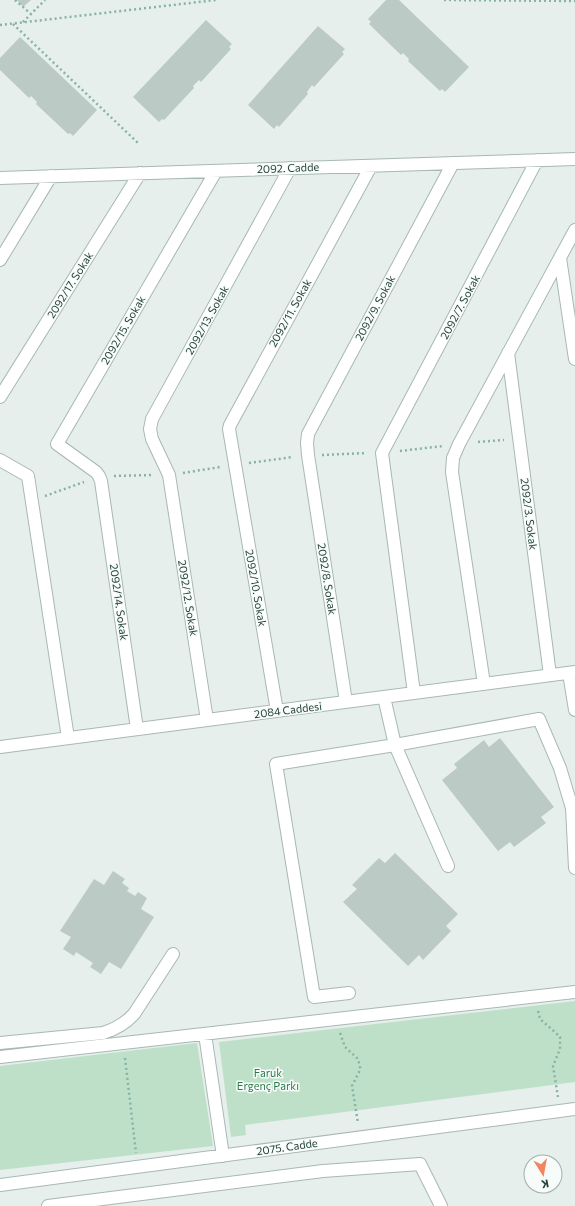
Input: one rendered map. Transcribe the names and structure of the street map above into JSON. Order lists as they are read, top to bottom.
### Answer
{
  "streets": {
    "street": [
      "2092. Cadde",
      "2092/17. Sokak",
      "2092/7. Sokak",
      "2092/9. Sokak",
      "2092/11. Sokak",
      "2092/13. Sokak",
      "2092/15. Sokak",
      "2092/3. Sokak",
      "2092/8. Sokak",
      "2092/10. Sokak",
      "2092/12. Sokak",
      "2092/14. Sokak",
      "2084 Caddesi",
      "2075. Cadde"
    ]
  },
  "crossings": [
    ["2092. Cadde", "2092/17. Sokak"],
    ["2092. Cadde", "2092/7. Sokak"],
    ["2092. Cadde", "2092/9. Sokak"],
    ["2092. Cadde", "2092/11. Sokak"],
    ["2092. Cadde", "2092/13. Sokak"],
    ["2092. Cadde", "2092/15. Sokak"],
    ["2092/9. Sokak", "2092/8. Sokak"],
    ["2092/11. Sokak", "2092/10. Sokak"],
    ["2092/13. Sokak", "2092/12. Sokak"],
    ["2092/15. Sokak", "2092/14. Sokak"],
    ["2092/3. Sokak", "2084 Caddesi"],
    ["2092/8. Sokak", "2084 Caddesi"],
    ["2092/10. Sokak", "2084 Caddesi"],
    ["2092/12. Sokak", "2084 Caddesi"],
    ["2092/14. Sokak", "2084 Caddesi"]
  ],
  "parks": ["Faruk Ergenç Parkı"],
  "north": "bottom"
}
